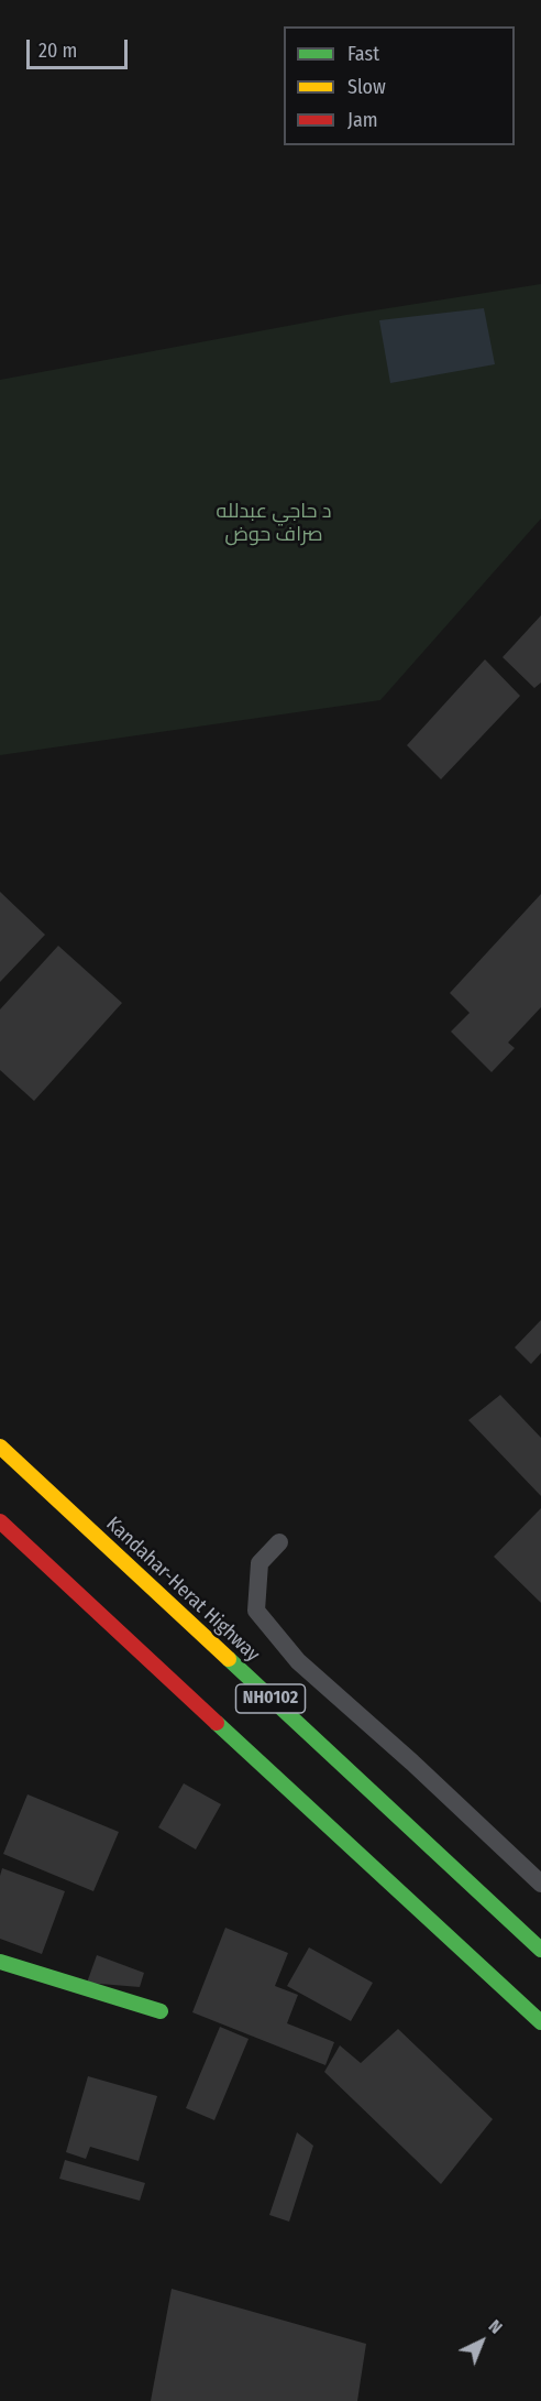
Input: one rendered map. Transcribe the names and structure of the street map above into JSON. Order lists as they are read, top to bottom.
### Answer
{
  "streets": {
    "main road": ["Kandahar-Herat Highway", "NH0102"]
  },
  "parks": ["د حاجي عبدلله صراف حوض"],
  "legend": ["Fast", "Slow", "Jam"],
  "scale_bar": "20 m",
  "north": "top right"
}
